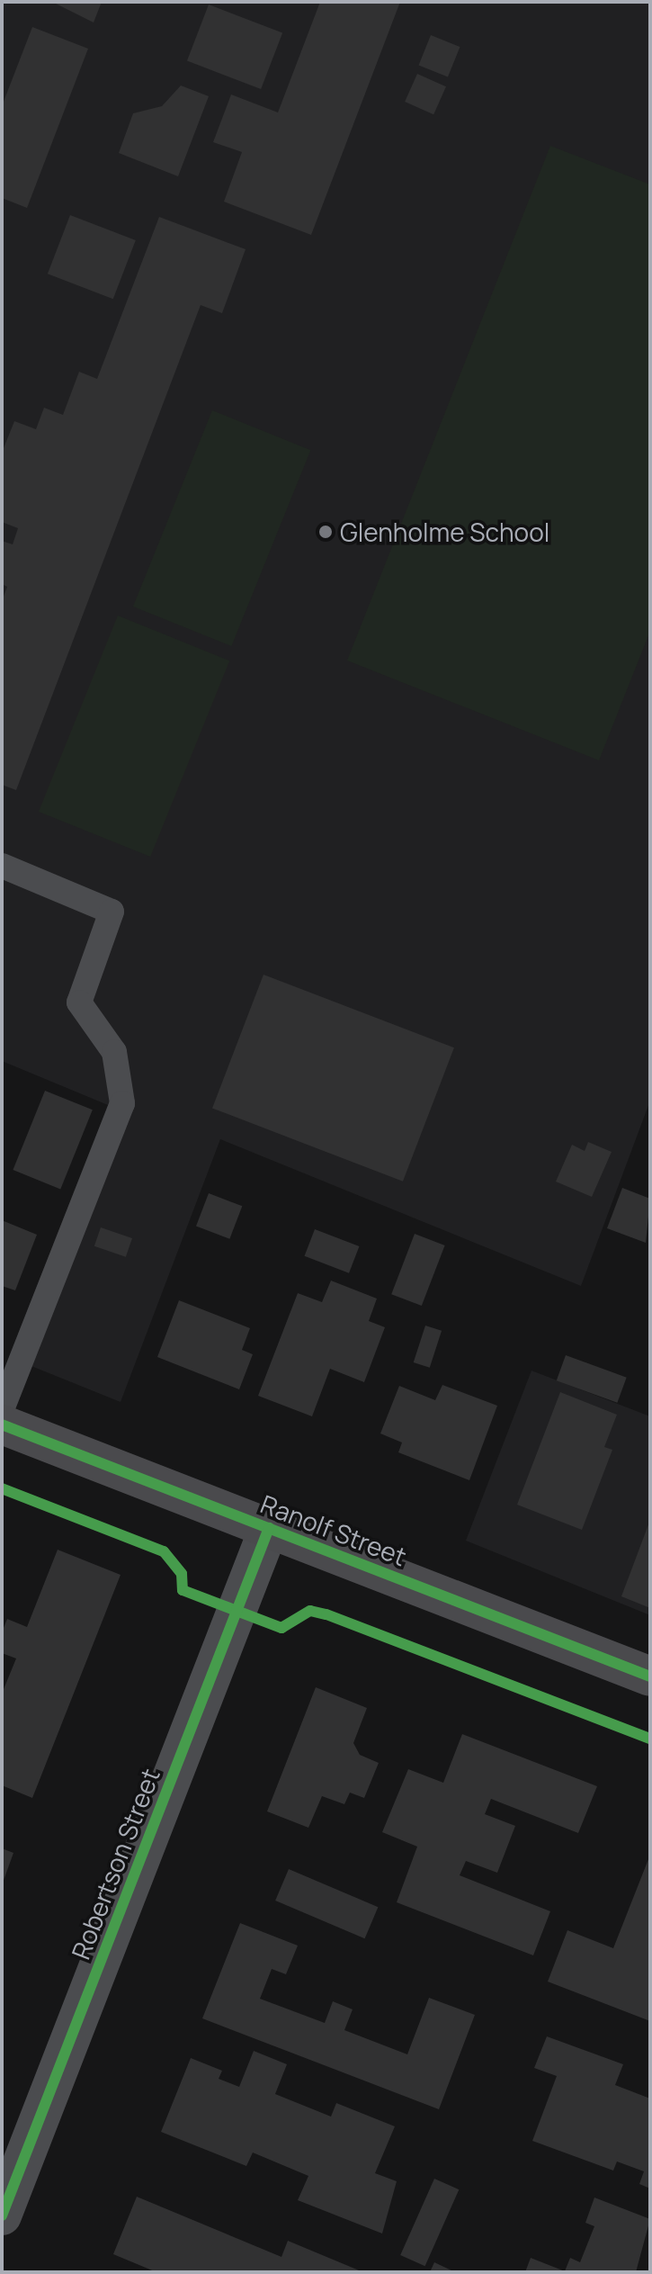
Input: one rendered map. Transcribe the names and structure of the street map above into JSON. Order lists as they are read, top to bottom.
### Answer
{
  "streets": {
    "street": ["Ranolf Street", "Robertson Street"]
  },
  "crossings": [
    ["Ranolf Street", "Robertson Street"]
  ],
  "places": ["Glenholme School"]
}
